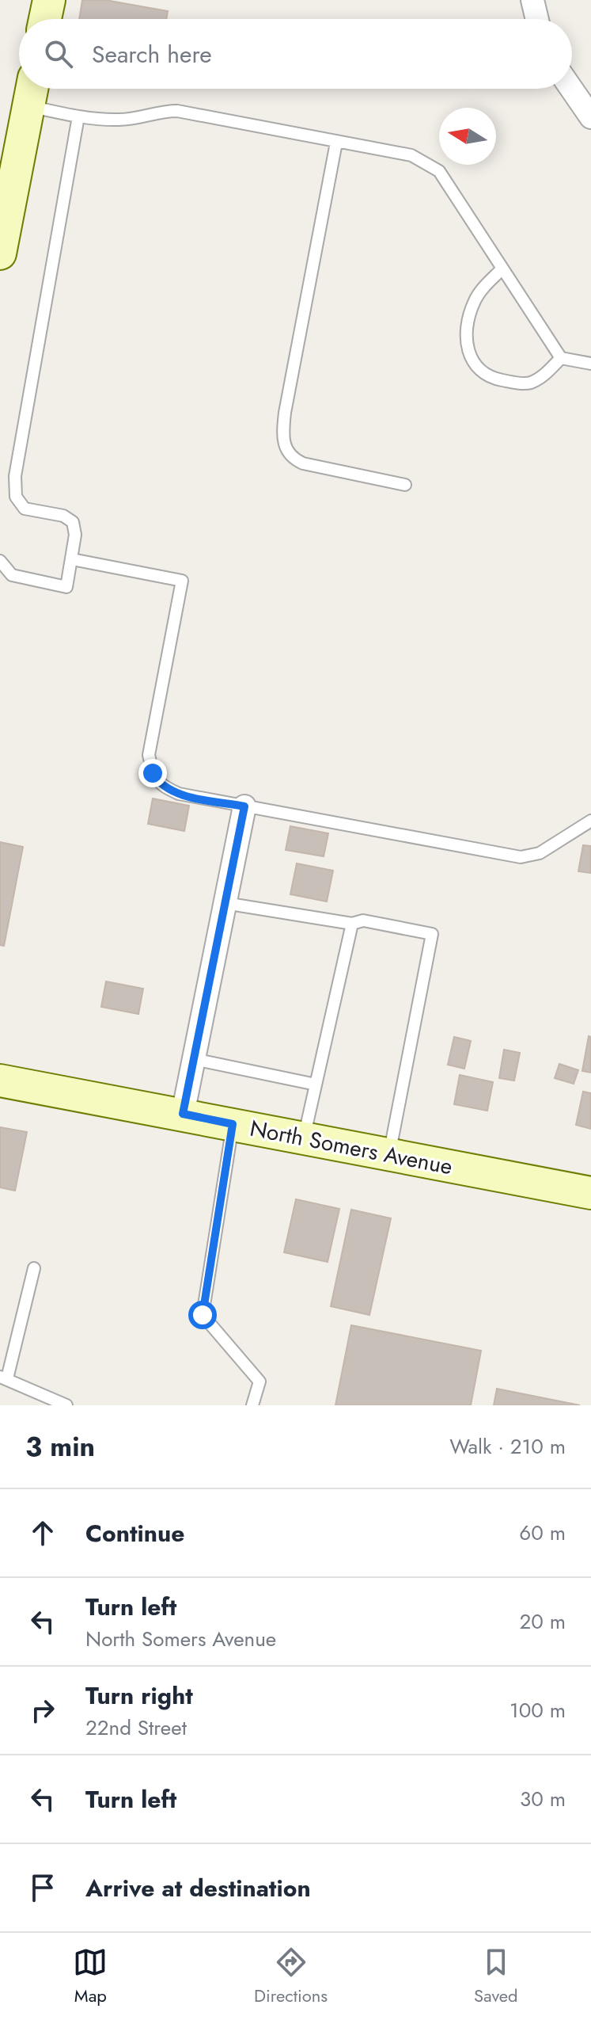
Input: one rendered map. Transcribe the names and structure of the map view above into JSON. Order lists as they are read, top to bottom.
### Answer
{
  "streets": {
    "street": ["North Somers Avenue"]
  },
  "north": "left",
  "page": {
    "search": "Search here",
    "heading": ["3 min", "Walk · 210 m"],
    "list": [
      ["Continue", "60 m"],
      ["Turn left", "North Somers Avenue", "20 m"],
      ["Turn right", "22nd Street", "100 m"],
      ["Turn left", "30 m"],
      "Arrive at destination"
    ],
    "nav": ["Map", "Directions", "Saved"]
  }
}
